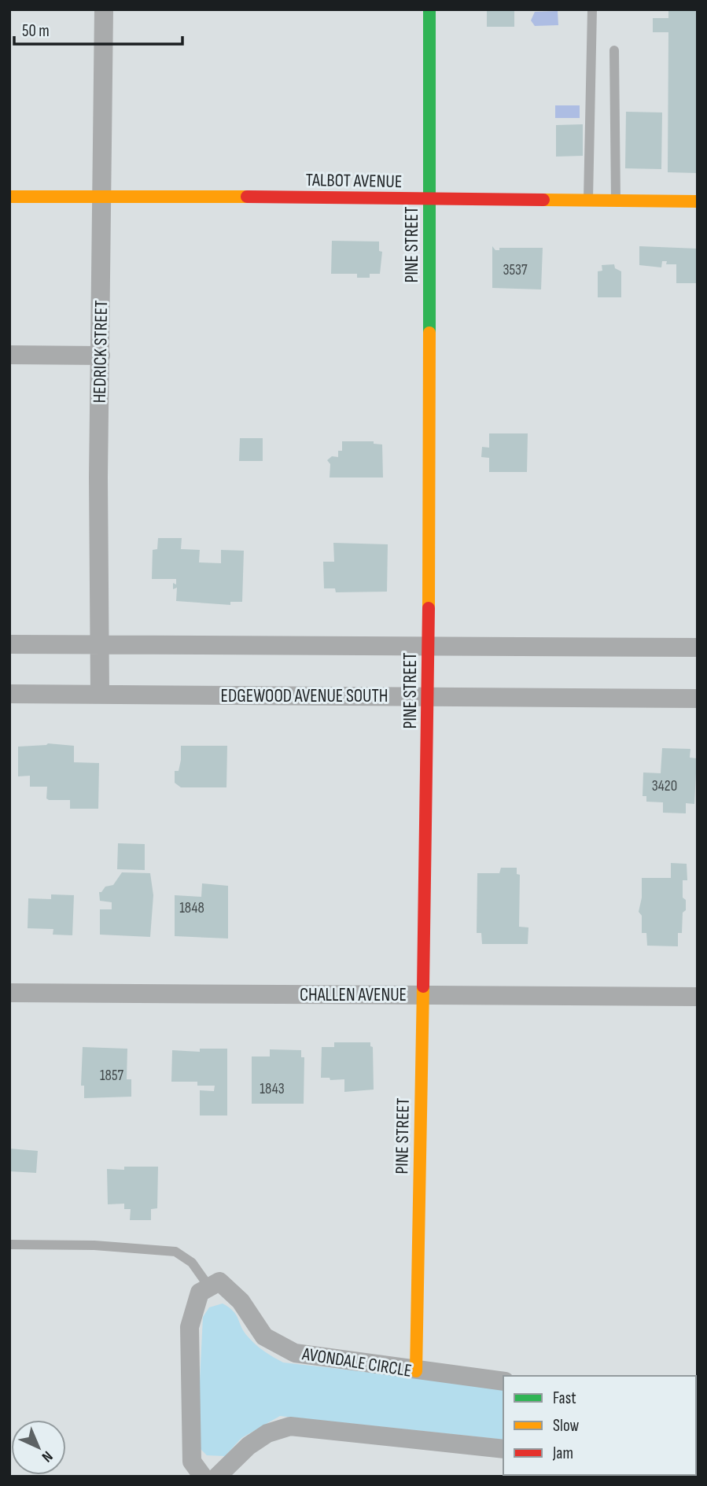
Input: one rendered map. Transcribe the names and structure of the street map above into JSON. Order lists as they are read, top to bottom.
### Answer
{
  "streets": {
    "street": [
      "TALBOT AVENUE",
      "PINE STREET",
      "HEDRICK STREET",
      "EDGEWOOD AVENUE SOUTH",
      "CHALLEN AVENUE",
      "AVONDALE CIRCLE"
    ]
  },
  "crossings": [
    ["TALBOT AVENUE", "PINE STREET"],
    ["TALBOT AVENUE", "HEDRICK STREET"],
    ["PINE STREET", "EDGEWOOD AVENUE SOUTH"],
    ["PINE STREET", "CHALLEN AVENUE"],
    ["PINE STREET", "AVONDALE CIRCLE"],
    ["HEDRICK STREET", "EDGEWOOD AVENUE SOUTH"]
  ],
  "house_numbers": [
    "3537",
    "3420",
    "1848",
    "1857",
    "1843"
  ],
  "legend": ["Fast", "Slow", "Jam"],
  "scale_bar": "50 m",
  "north": "bottom right"
}
